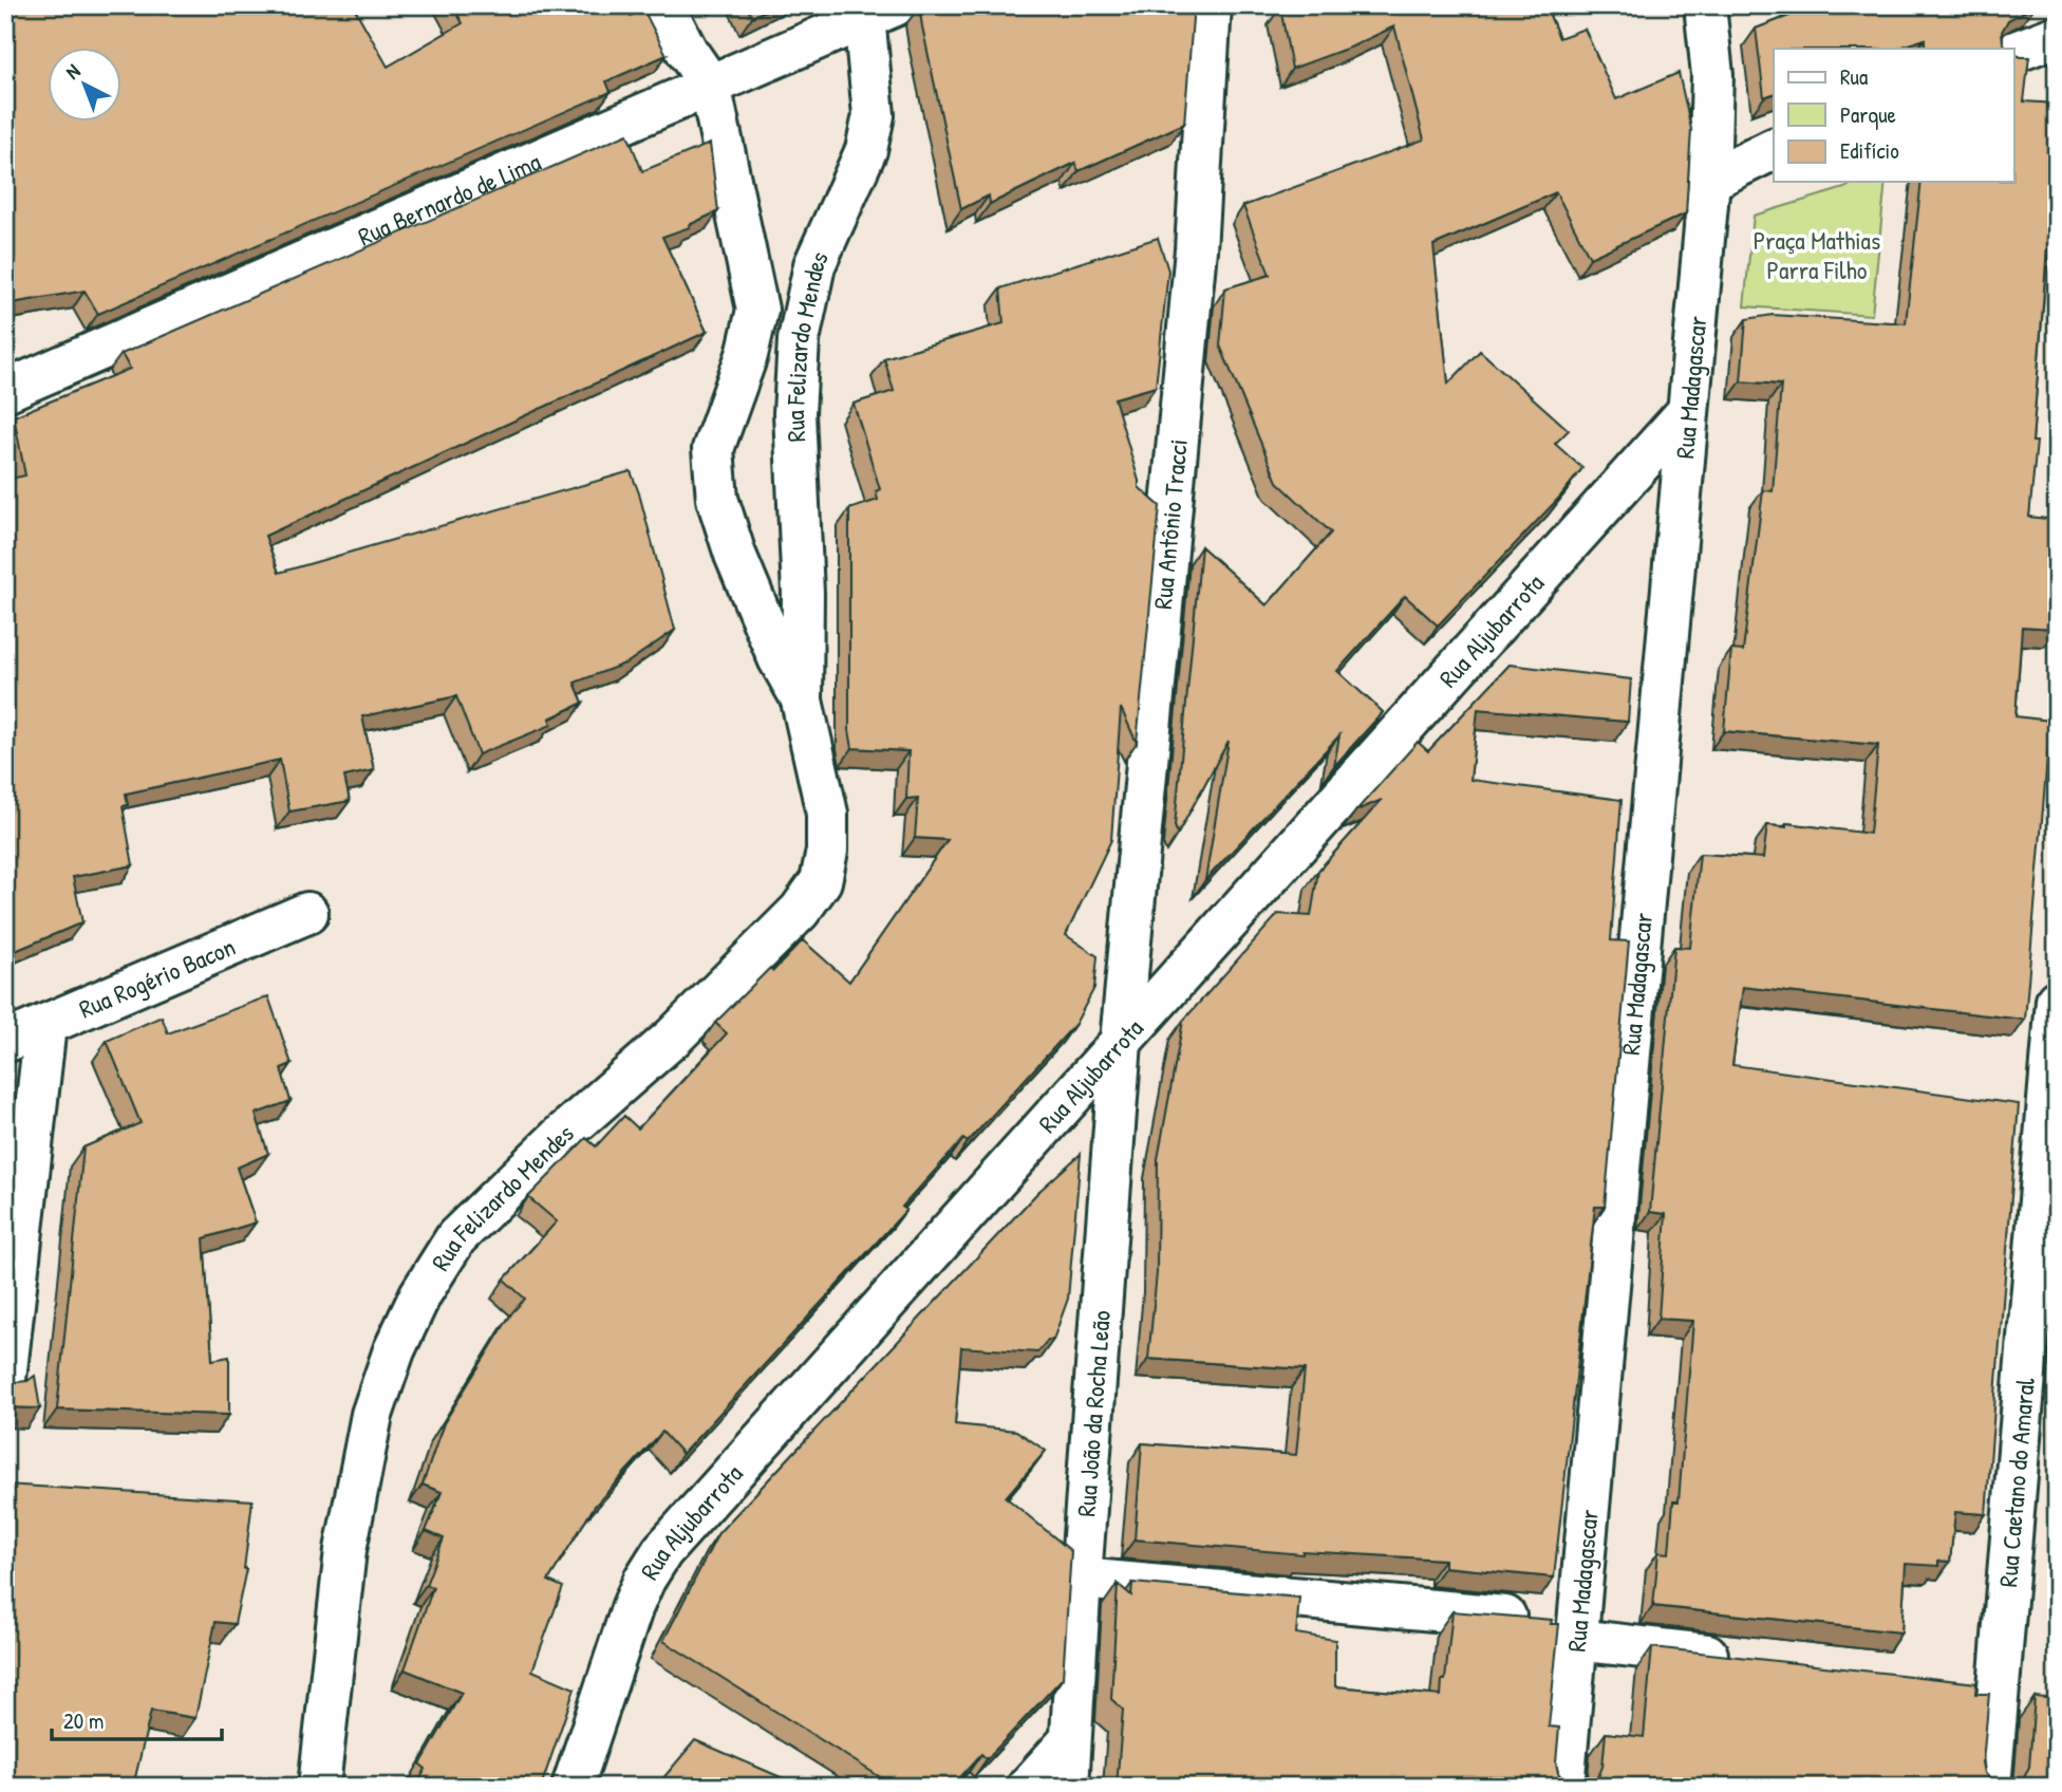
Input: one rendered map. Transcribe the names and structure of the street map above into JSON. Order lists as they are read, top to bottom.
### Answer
{
  "streets": {
    "street": [
      "Rua Bernardo de Lima",
      "Rua Felizardo Mendes",
      "Rua Madagascar",
      "Rua Antônio Tracci",
      "Rua Aljubarrota",
      "Rua Rogério Bacon",
      "Rua João da Rocha Leão",
      "Rua Caetano do Amaral"
    ]
  },
  "crossings": [
    ["Rua Bernardo de Lima", "Rua Felizardo Mendes"],
    ["Rua Madagascar", "Rua Aljubarrota"],
    ["Rua Antônio Tracci", "Rua Aljubarrota"],
    ["Rua Antônio Tracci", "Rua João da Rocha Leão"],
    ["Rua Aljubarrota", "Rua João da Rocha Leão"]
  ],
  "parks": ["Praça Mathias Parra Filho"],
  "legend": ["Rua", "Parque", "Edifício"],
  "scale_bar": "20 m",
  "north": "top left"
}
